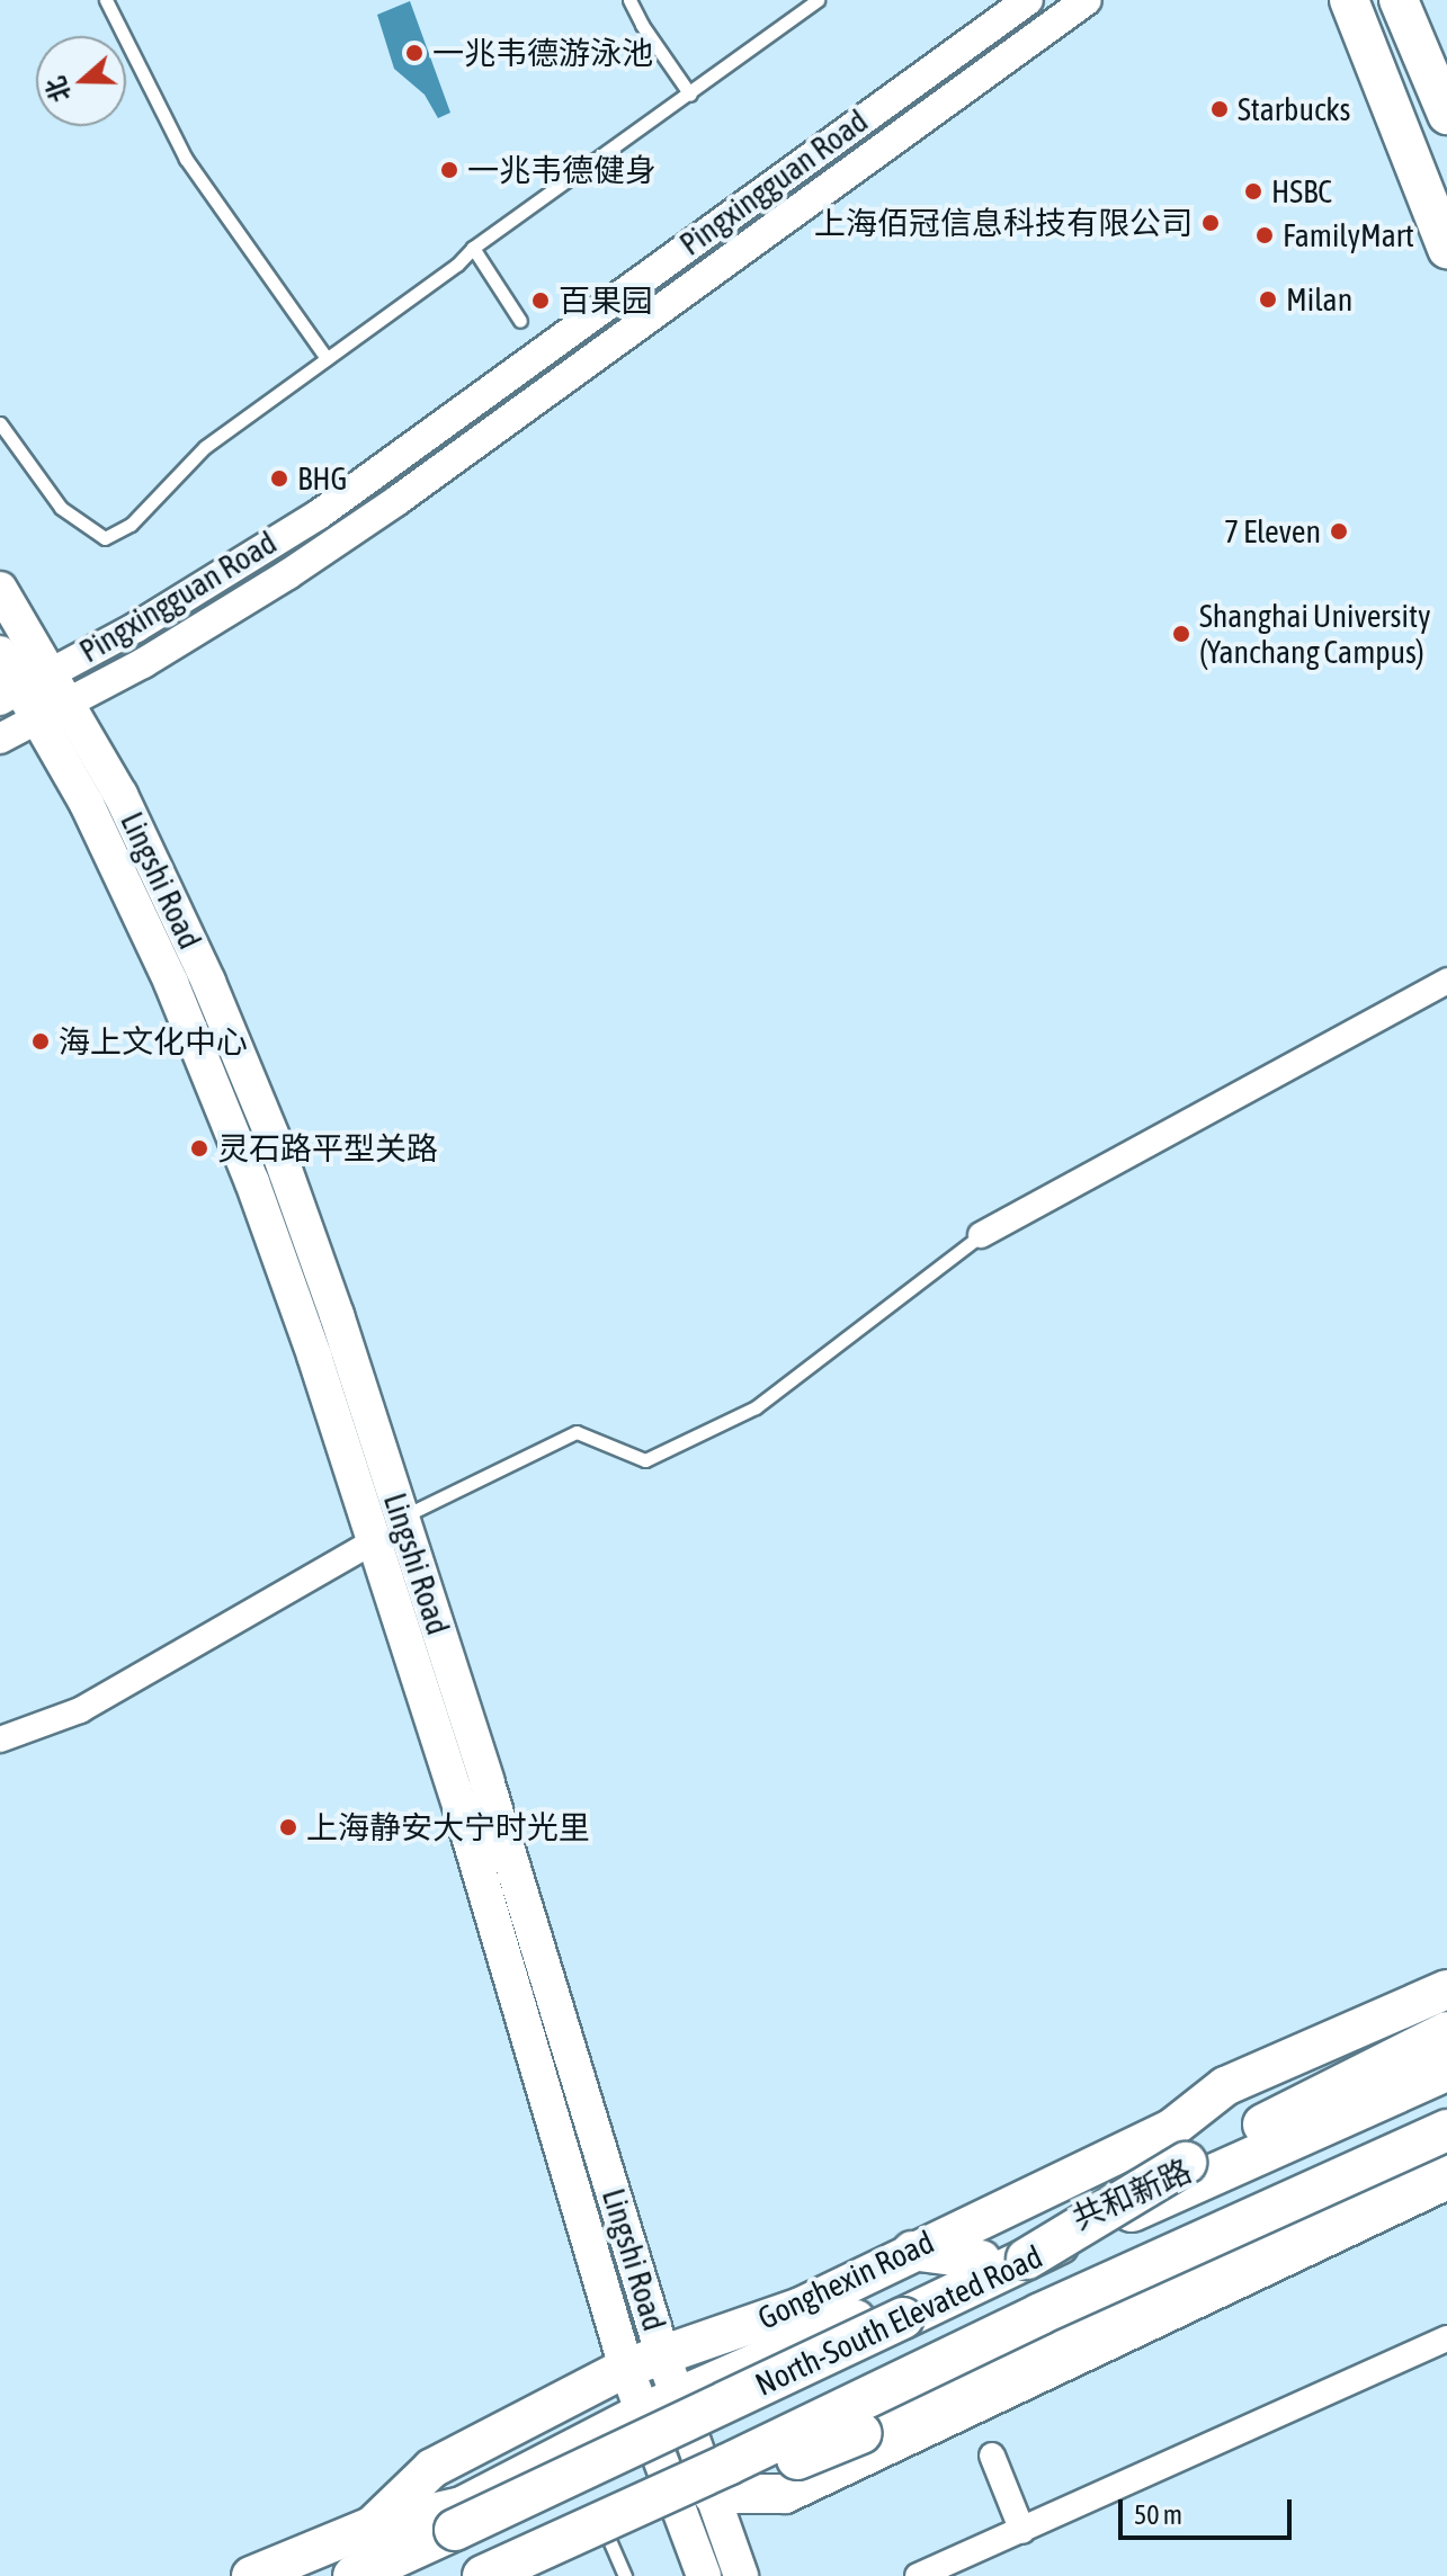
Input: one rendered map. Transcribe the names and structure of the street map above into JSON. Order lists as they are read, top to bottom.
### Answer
{
  "streets": {
    "highway": ["North-South Elevated Road"],
    "main road": ["Lingshi Road", "共和新路", "Gonghexin Road"],
    "street": ["Pingxingguan Road"]
  },
  "crossings": [
    ["Pingxingguan Road", "Lingshi Road"],
    ["Lingshi Road", "共和新路"],
    ["Lingshi Road", "Gonghexin Road"],
    ["共和新路", "Gonghexin Road"]
  ],
  "places": [
    "一兆韦德游泳池",
    "Starbucks",
    "一兆韦德健身",
    "HSBC",
    "上海佰冠信息科技有限公司",
    "FamilyMart",
    "Milan",
    "百果园",
    "BHG",
    "7 Eleven",
    "Shanghai University (Yanchang Campus)",
    "海上文化中心",
    "灵石路平型关路",
    "上海静安大宁时光里"
  ],
  "scale_bar": "50 m",
  "north": "left"
}
